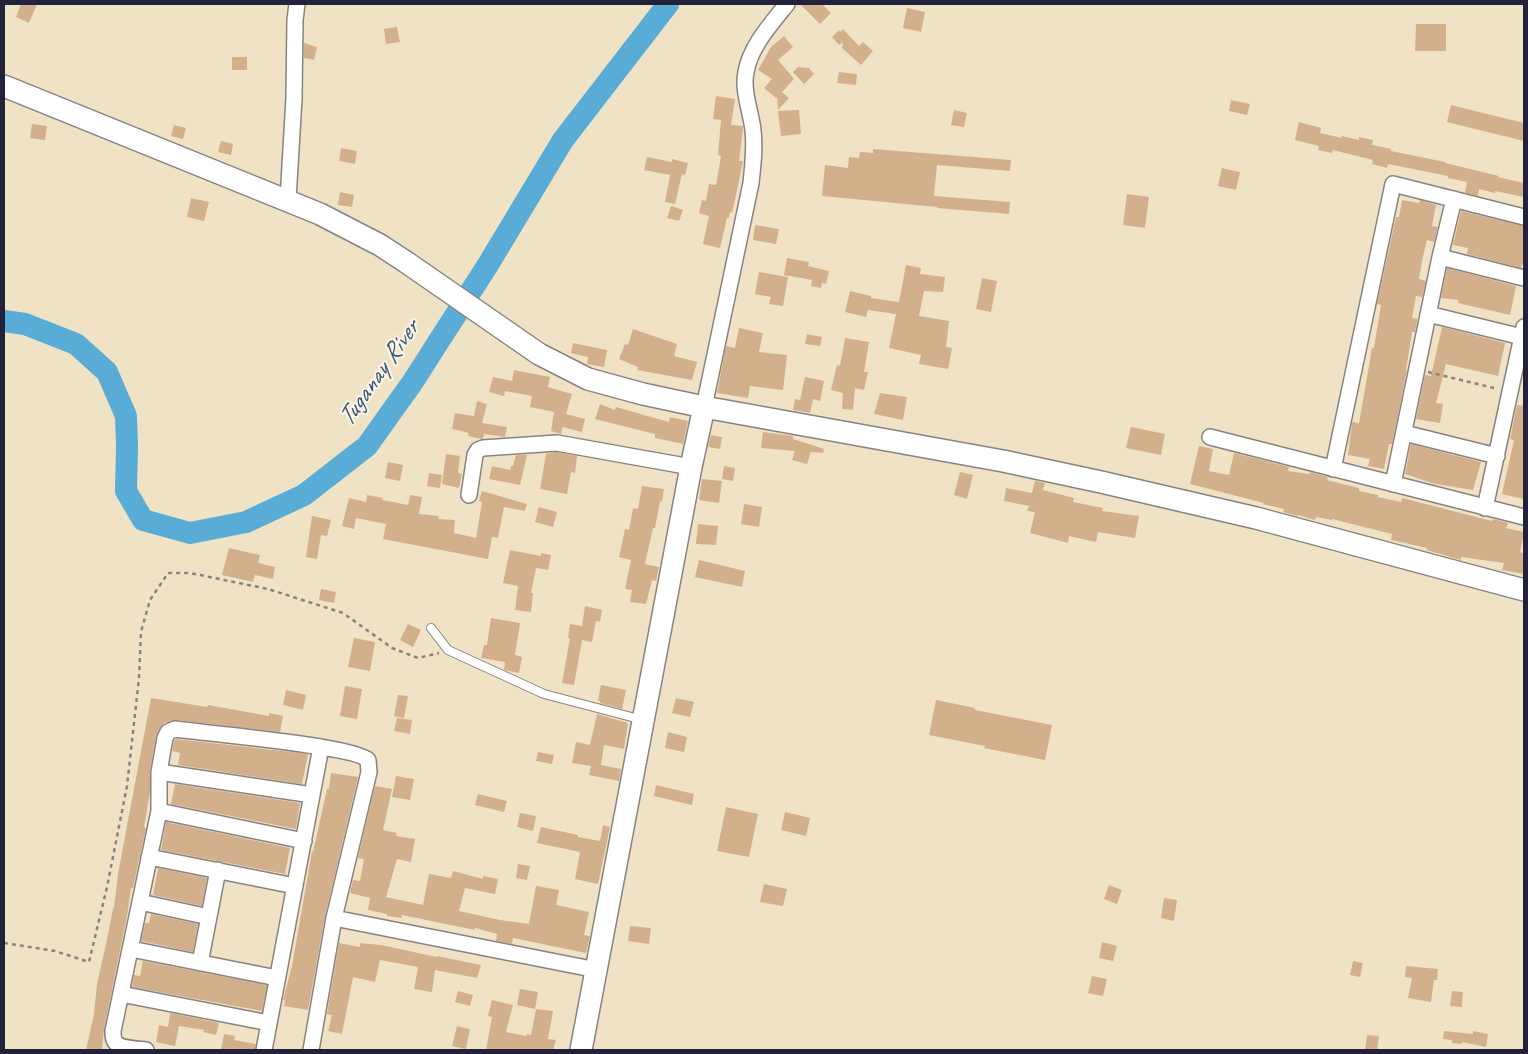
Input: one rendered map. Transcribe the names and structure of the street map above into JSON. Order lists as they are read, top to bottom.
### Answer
{
  "water": ["Tuganay River"]
}
